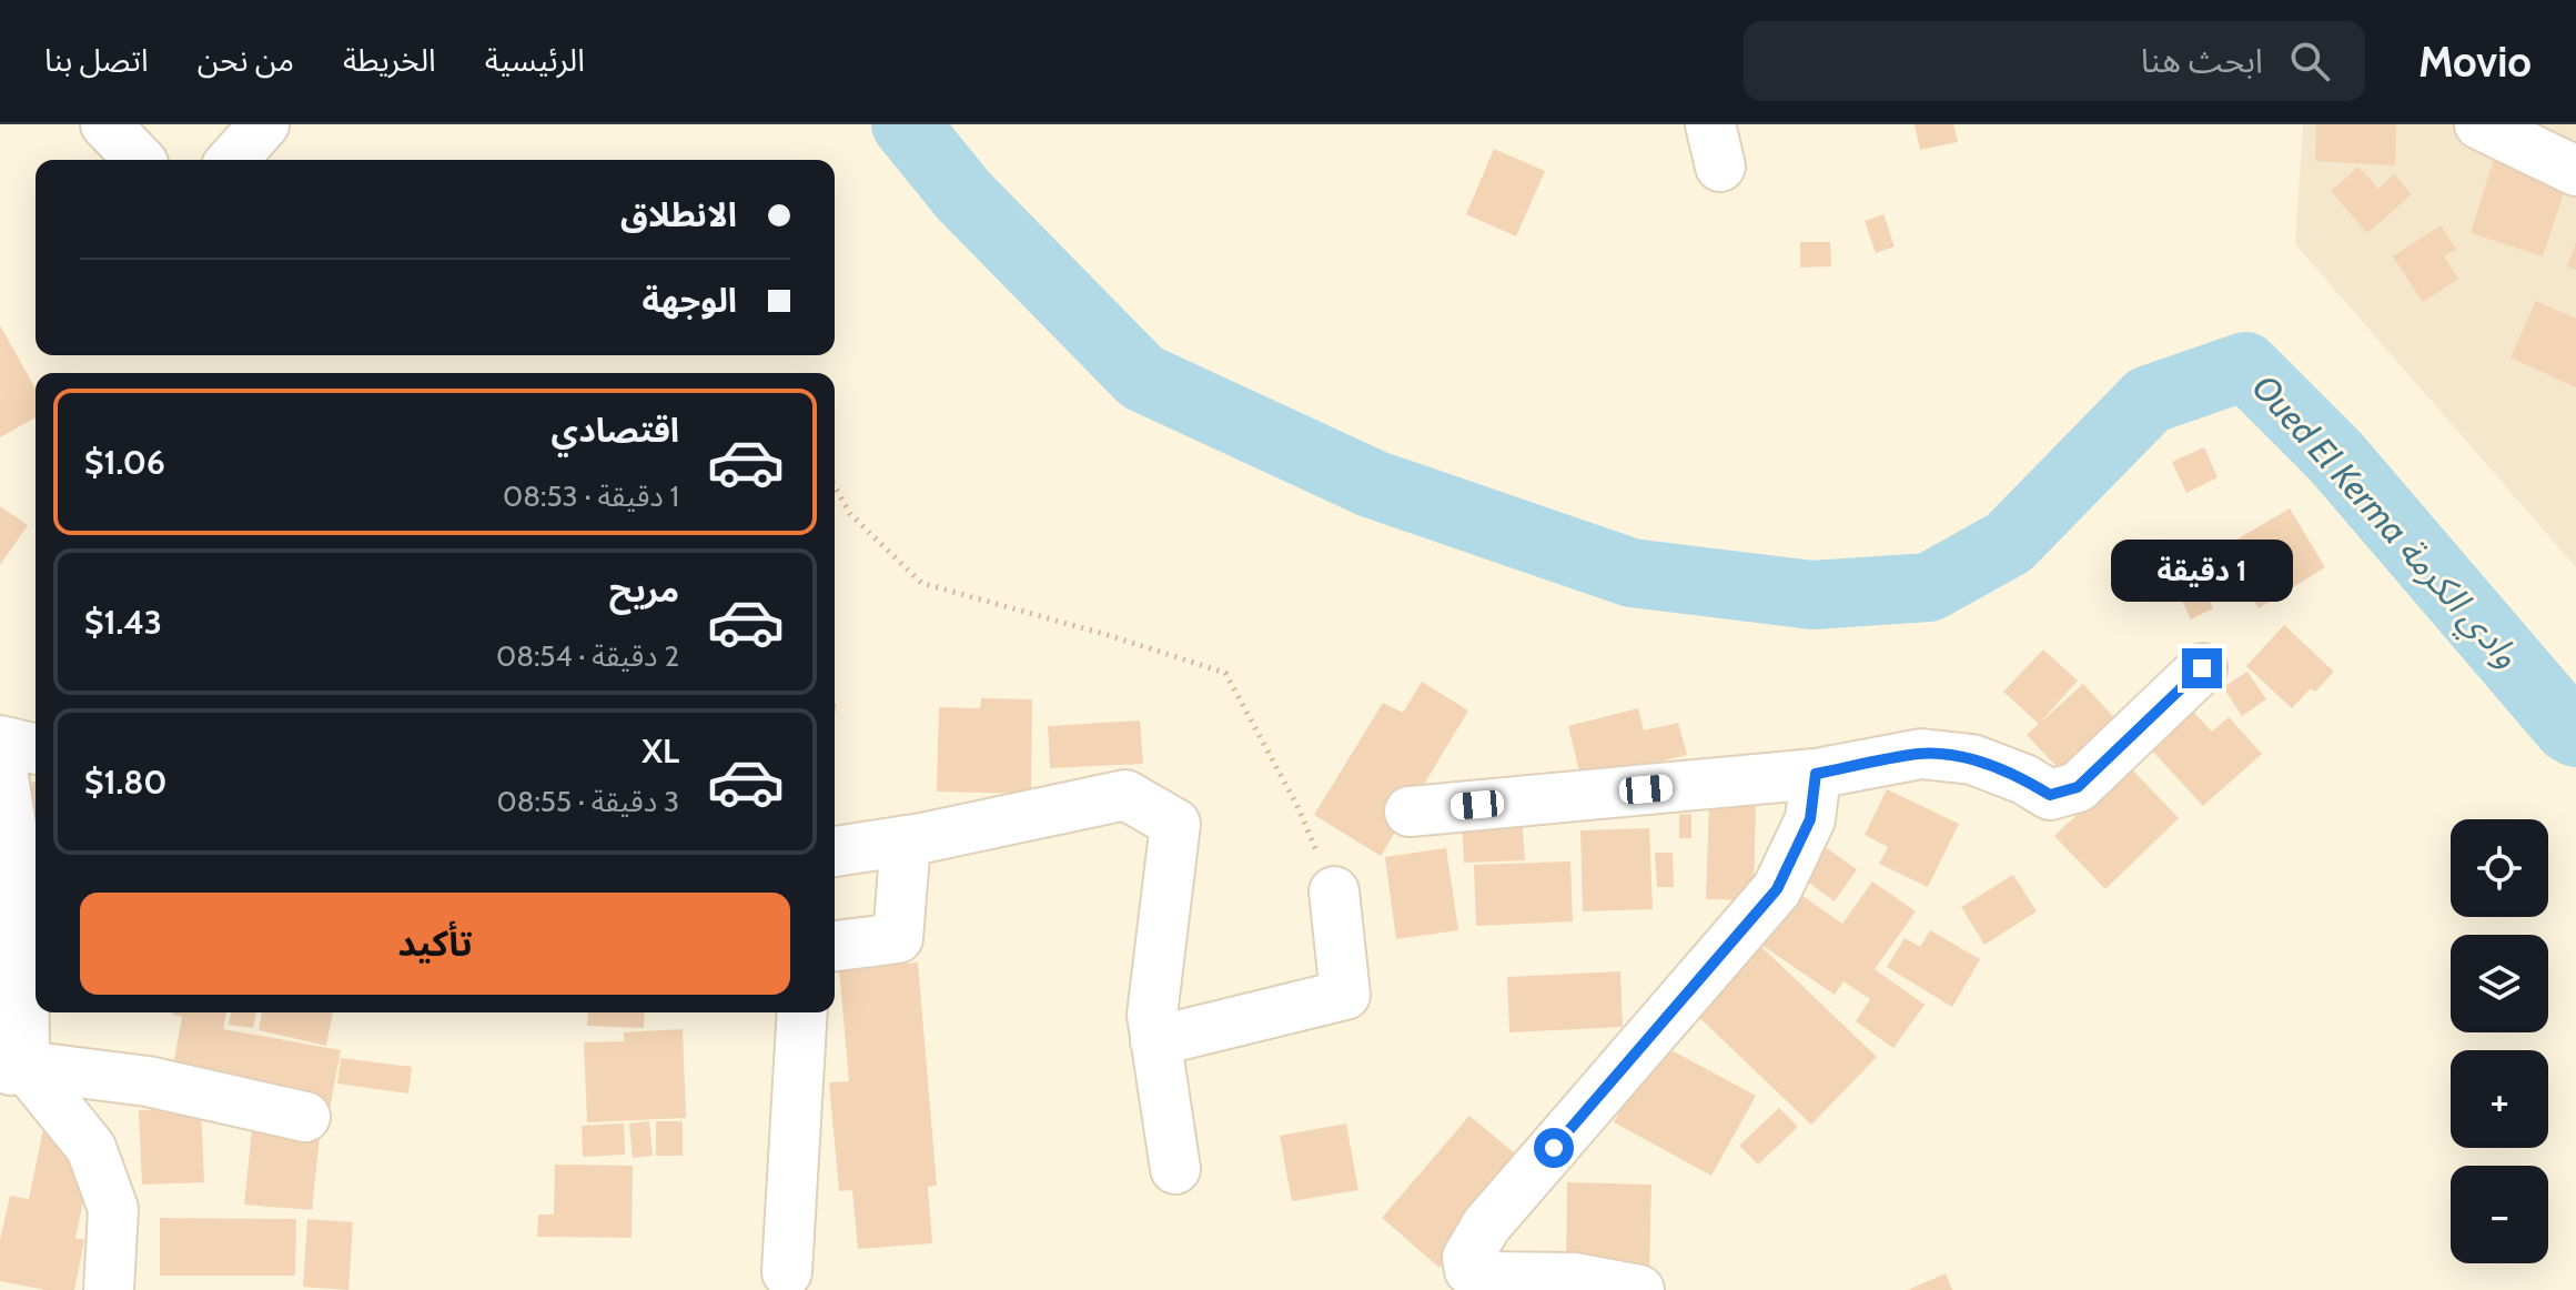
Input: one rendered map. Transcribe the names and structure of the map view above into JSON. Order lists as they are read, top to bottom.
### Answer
{
  "water": ["Oued El Kerma وادي الكرمة"],
  "page": {
    "header": "Movio",
    "search": "ابحث هنا",
    "nav": [
      "الرئيسية",
      "الخريطة",
      "من نحن",
      "اتصل بنا"
    ],
    "banner": ["الانطلاق", "الوجهة"],
    "list": [
      {
        "name": "اقتصادي",
        "note": "1 دقيقة · 08:53",
        "value": "$1.06"
      },
      {
        "name": "مريح",
        "note": "2 دقيقة · 08:54",
        "value": "$1.43"
      },
      {
        "name": "XL",
        "note": "3 دقيقة · 08:55",
        "value": "$1.80"
      }
    ],
    "bubble": "1 دقيقة",
    "map_buttons": ["+", "−"],
    "buttons": "تأكيد"
  }
}
